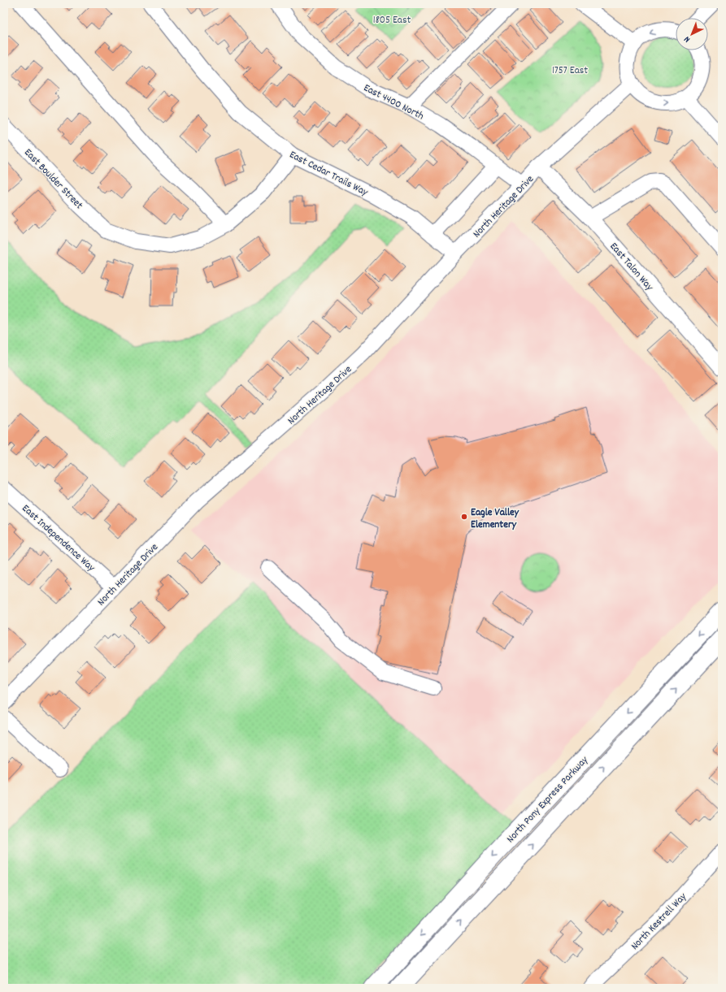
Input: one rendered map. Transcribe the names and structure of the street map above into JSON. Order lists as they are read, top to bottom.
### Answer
{
  "streets": {
    "main road": ["North Pony Express Parkway"],
    "street": [
      "East 4400 North",
      "East Cedar Trails Way",
      "East Boulder Street",
      "North Heritage Drive",
      "East Talon Way",
      "East Independence Way",
      "North Kestrell Way"
    ]
  },
  "crossings": [
    ["East 4400 North", "North Heritage Drive"],
    ["East Cedar Trails Way", "North Heritage Drive"],
    ["North Heritage Drive", "East Talon Way"],
    ["North Heritage Drive", "East Independence Way"]
  ],
  "parks": ["1805 East", "1757 East"],
  "places": ["Eagle Valley Elementery"],
  "north": "bottom left"
}
